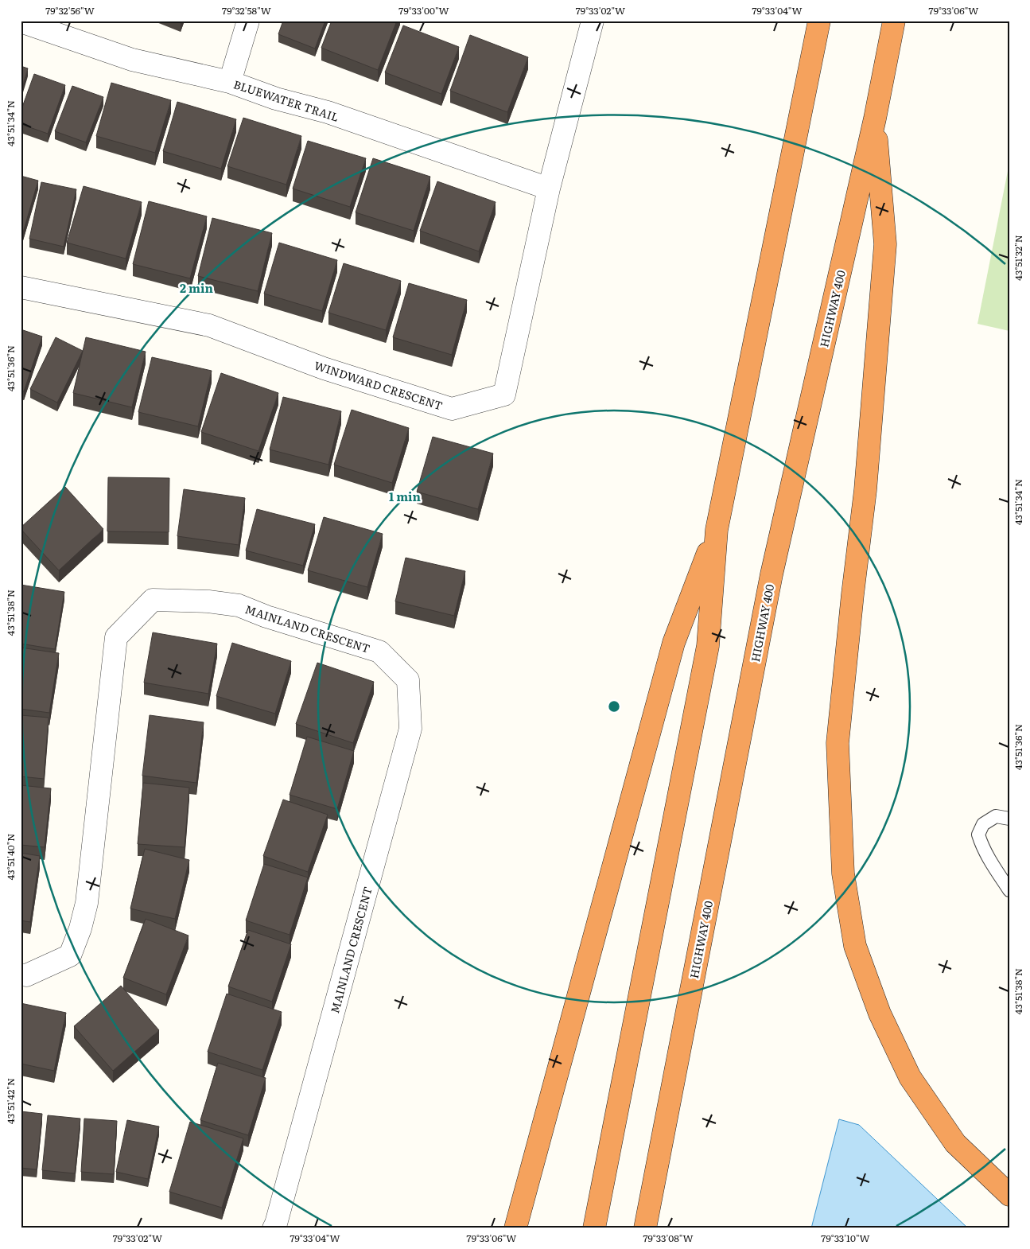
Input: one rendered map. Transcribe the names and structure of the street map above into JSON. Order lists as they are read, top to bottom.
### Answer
{
  "streets": {
    "highway": ["HIGHWAY 400"],
    "street": ["BLUEWATER TRAIL", "WINDWARD CRESCENT", "MAINLAND CRESCENT"]
  },
  "crossings": [
    ["BLUEWATER TRAIL", "WINDWARD CRESCENT"]
  ],
  "coordinates": [
    "79°32'56\"W",
    "79°32'58\"W",
    "79°33'00\"W",
    "79°33'02\"W",
    "79°33'04\"W",
    "79°33'06\"W",
    "43°51'34\"N",
    "43°51'32\"N",
    "43°51'36\"N",
    "43°51'38\"N",
    "43°51'40\"N",
    "43°51'42\"N",
    "79°33'08\"W",
    "79°33'10\"W"
  ],
  "rings": ["2 min", "1 min"]
}
